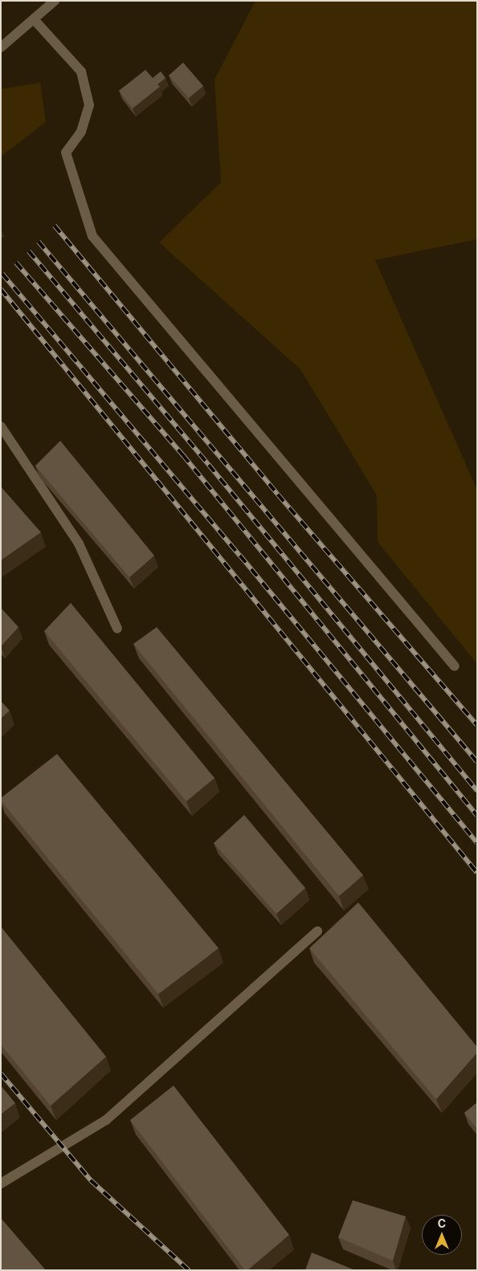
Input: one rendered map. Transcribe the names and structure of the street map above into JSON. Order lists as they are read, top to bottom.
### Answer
{
  "north": "top"
}
